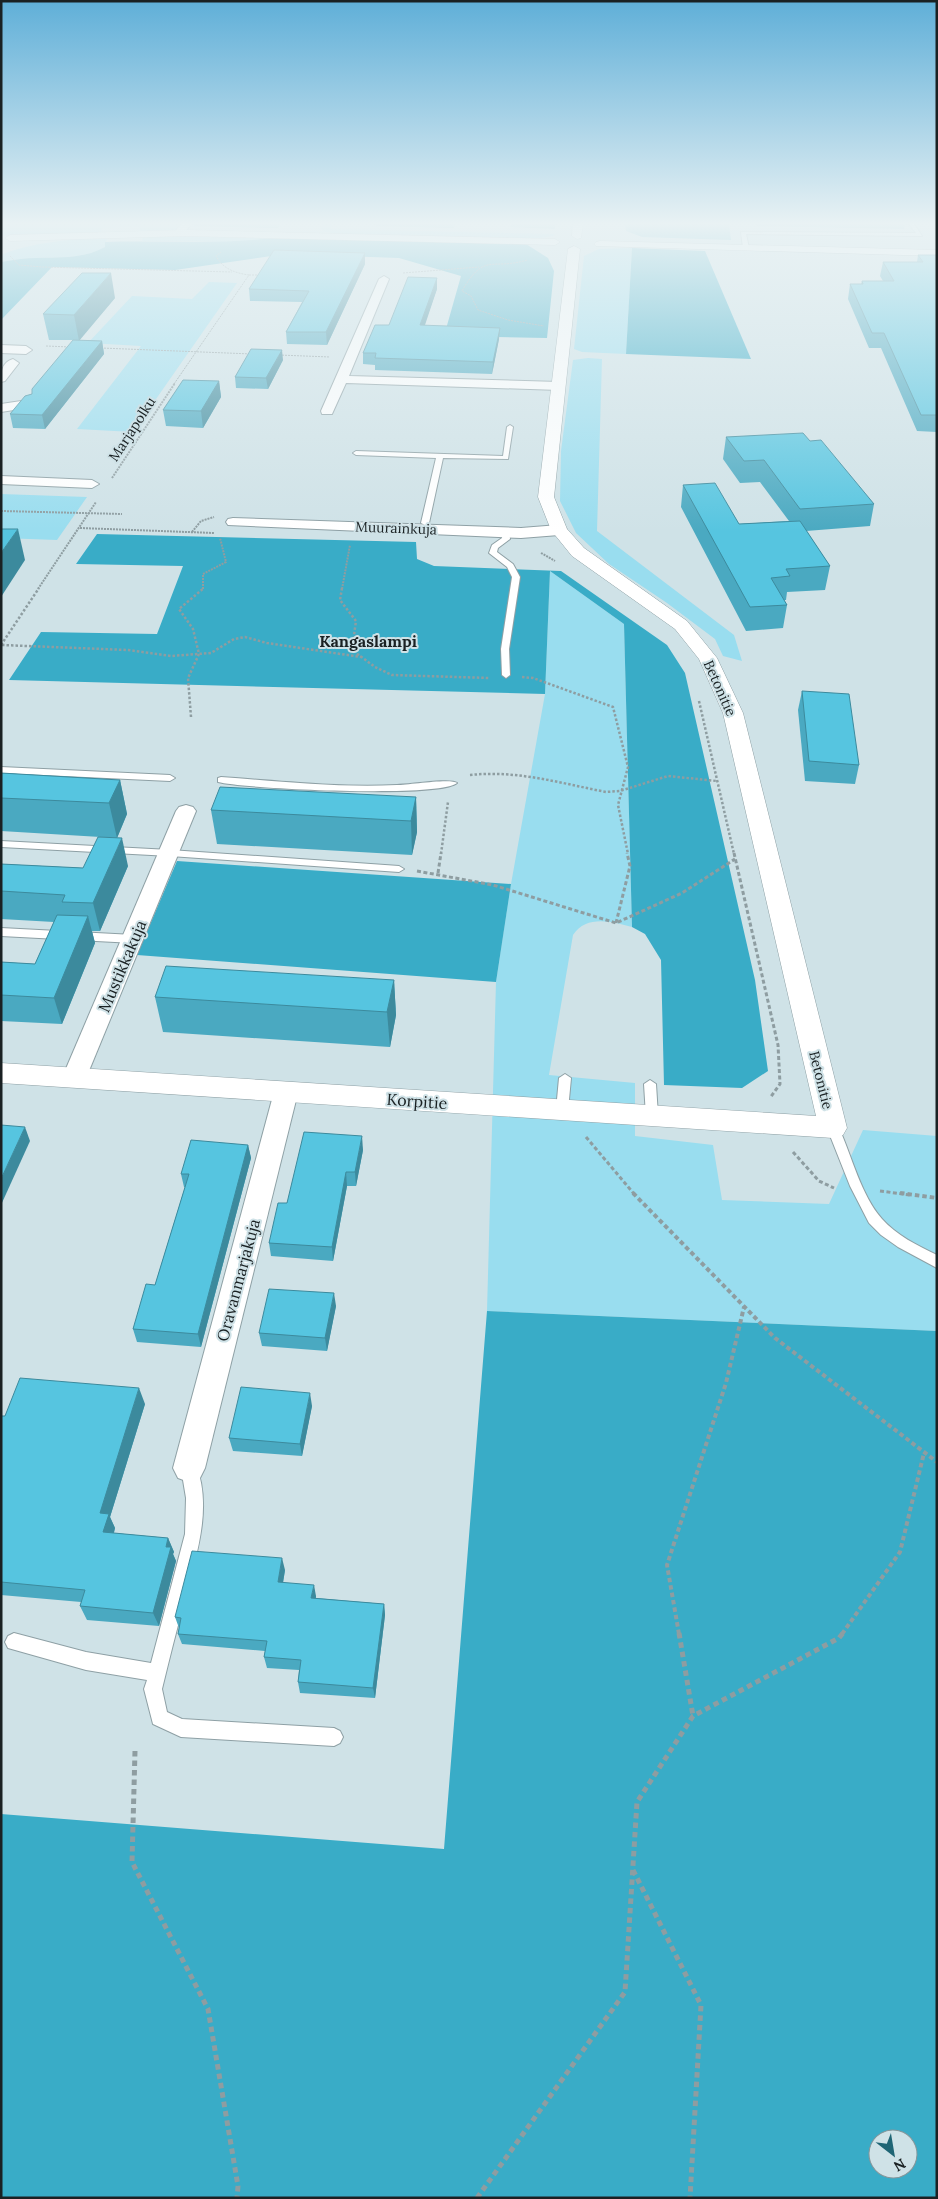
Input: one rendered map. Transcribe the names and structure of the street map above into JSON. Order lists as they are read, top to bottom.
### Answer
{
  "streets": {
    "street": [
      "Muurainkuja",
      "Betonitie",
      "Mustikkakuja",
      "Korpitie",
      "Oravanmarjakuja"
    ],
    "path": ["Marjapolku"]
  },
  "crossings": [
    ["Muurainkuja", "Betonitie"],
    ["Betonitie", "Korpitie"],
    ["Mustikkakuja", "Korpitie"],
    ["Korpitie", "Oravanmarjakuja"]
  ],
  "districts": ["Kangaslampi"],
  "north": "bottom right"
}
